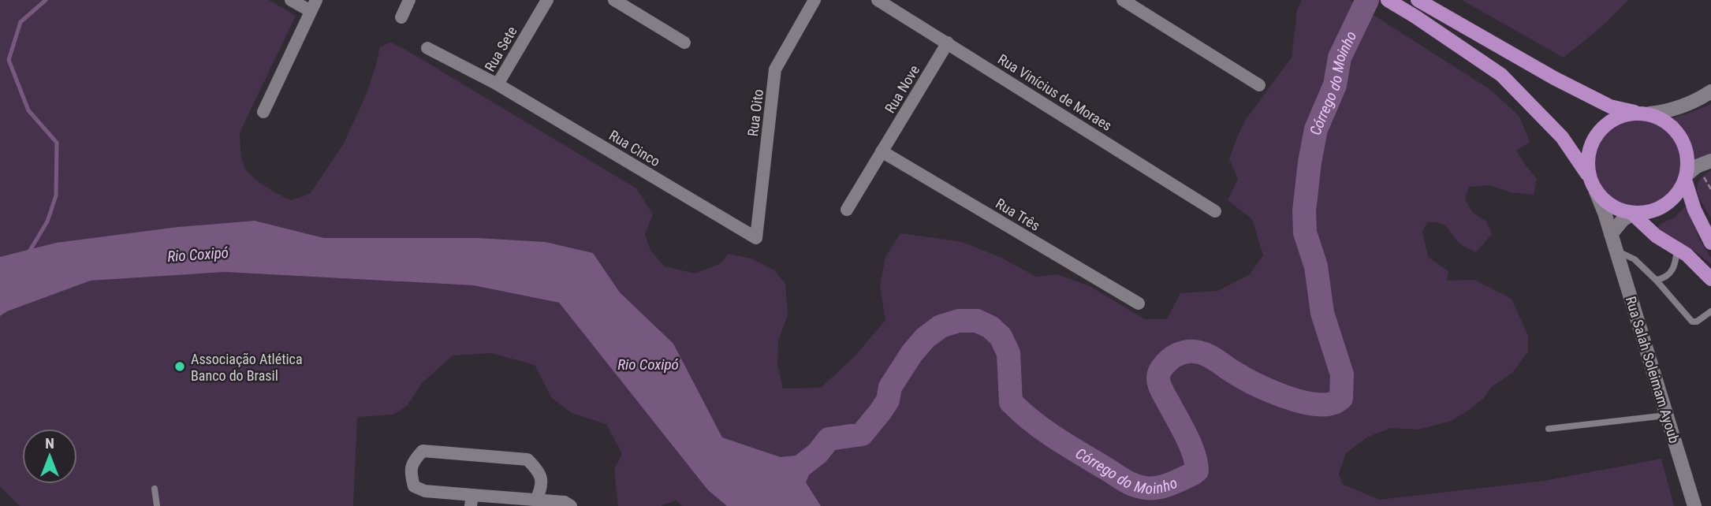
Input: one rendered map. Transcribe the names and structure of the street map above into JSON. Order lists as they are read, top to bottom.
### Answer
{
  "streets": {
    "street": [
      "Rua Sete",
      "Rua Nove",
      "Rua Vinícius de Moraes",
      "Rua Oito",
      "Rua Cinco",
      "Rua Três",
      "Rua Salah Soleimam Ayoub"
    ]
  },
  "crossings": [
    ["Rua Sete", "Rua Cinco"],
    ["Rua Nove", "Rua Vinícius de Moraes"],
    ["Rua Nove", "Rua Três"],
    ["Rua Oito", "Rua Cinco"]
  ],
  "water": ["Córrego do Moinho", "Rio Coxipó"],
  "places": ["Associação Atlética Banco do Brasil"],
  "north": "top"
}
